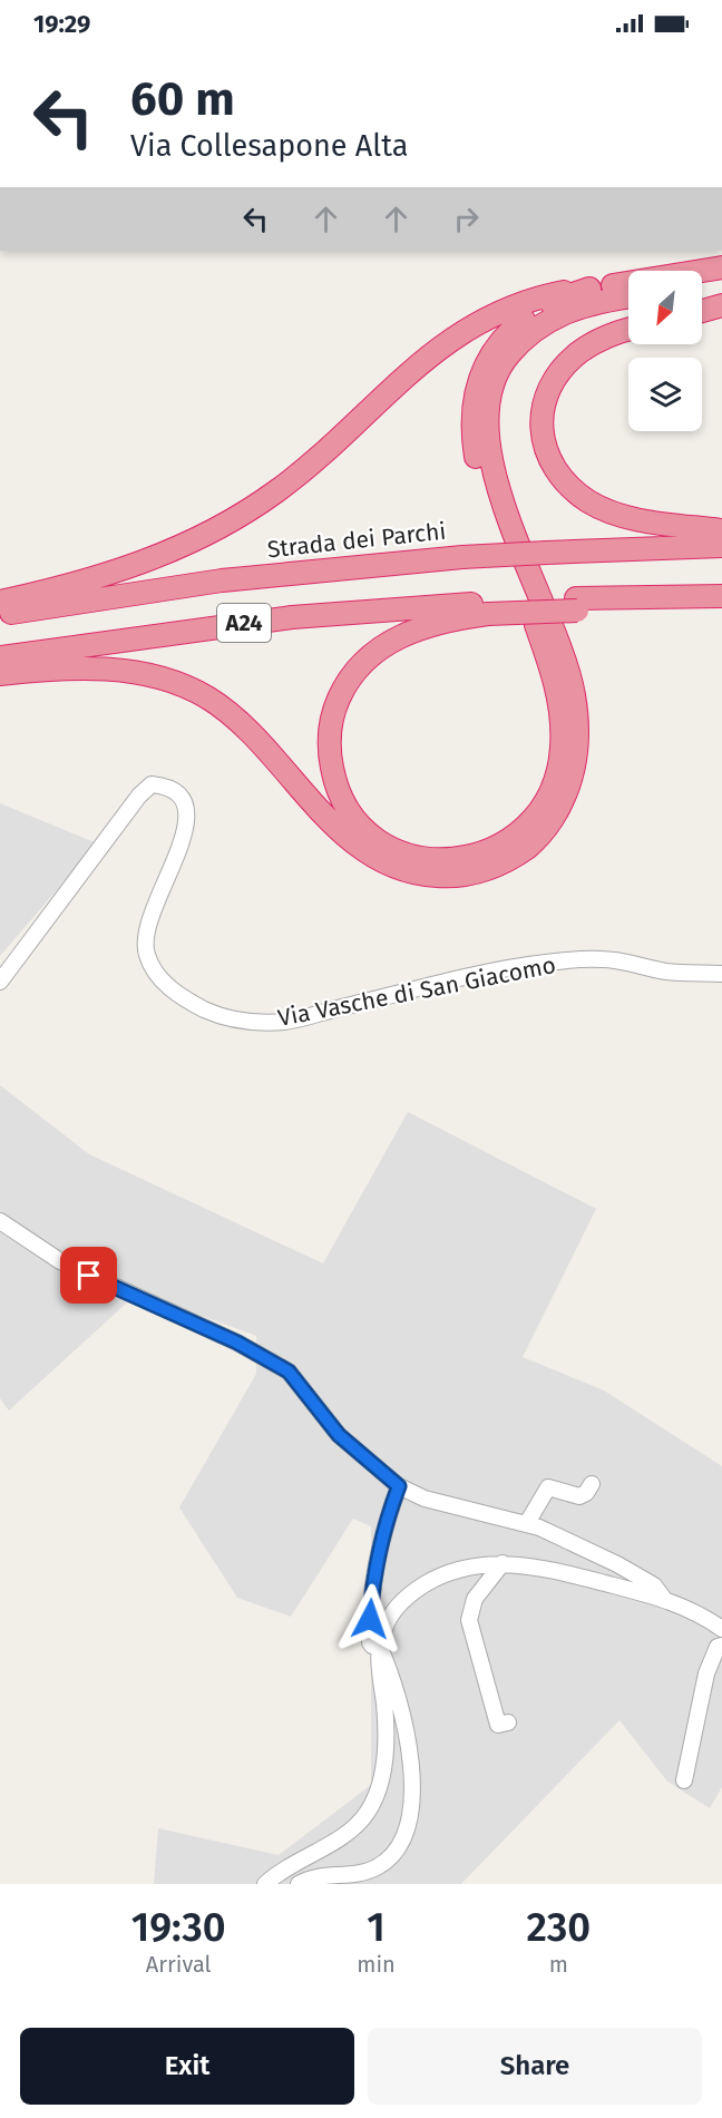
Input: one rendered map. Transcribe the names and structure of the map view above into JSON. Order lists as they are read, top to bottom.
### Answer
{
  "streets": {
    "highway": ["Strada dei Parchi", "A24"],
    "street": ["Via Vasche di San Giacomo"]
  },
  "north": "bottom left",
  "page": {
    "status": "19:29",
    "turn": ["60 m", "Via Collesapone Alta"],
    "eta": [
      "19:30",
      "Arrival",
      "1",
      "min",
      "230",
      "m"
    ],
    "buttons": ["Exit", "Share"]
  }
}
